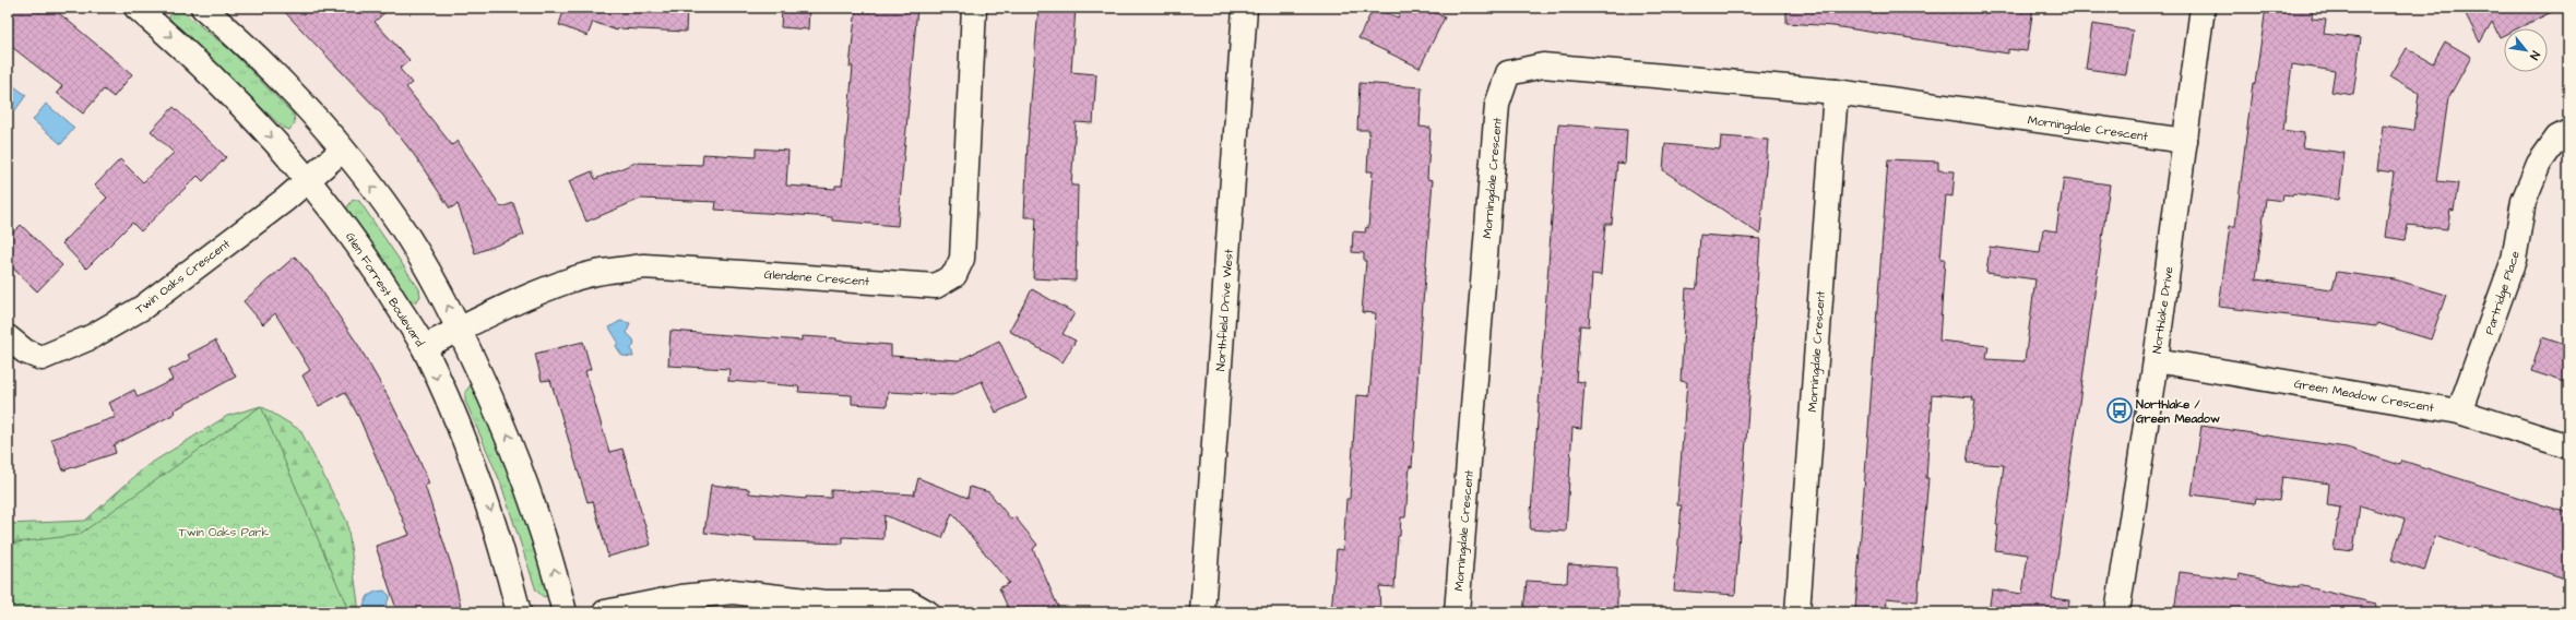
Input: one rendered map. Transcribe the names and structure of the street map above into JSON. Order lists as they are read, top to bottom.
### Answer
{
  "streets": {
    "street": [
      "Morningdale Crescent",
      "Twin Oaks Crescent",
      "Glendene Crescent",
      "Glen Forrest Boulevard",
      "Partridge Place",
      "Northfield Drive West",
      "Northlake Drive",
      "Green Meadow Crescent"
    ]
  },
  "crossings": [
    ["Morningdale Crescent", "Northlake Drive"],
    ["Twin Oaks Crescent", "Glen Forrest Boulevard"],
    ["Glendene Crescent", "Glen Forrest Boulevard"],
    ["Partridge Place", "Green Meadow Crescent"],
    ["Northlake Drive", "Green Meadow Crescent"]
  ],
  "parks": ["Twin Oaks Park"],
  "places": {
    "bus stop": ["Northlake / Green Meadow"]
  },
  "north": "bottom right"
}
